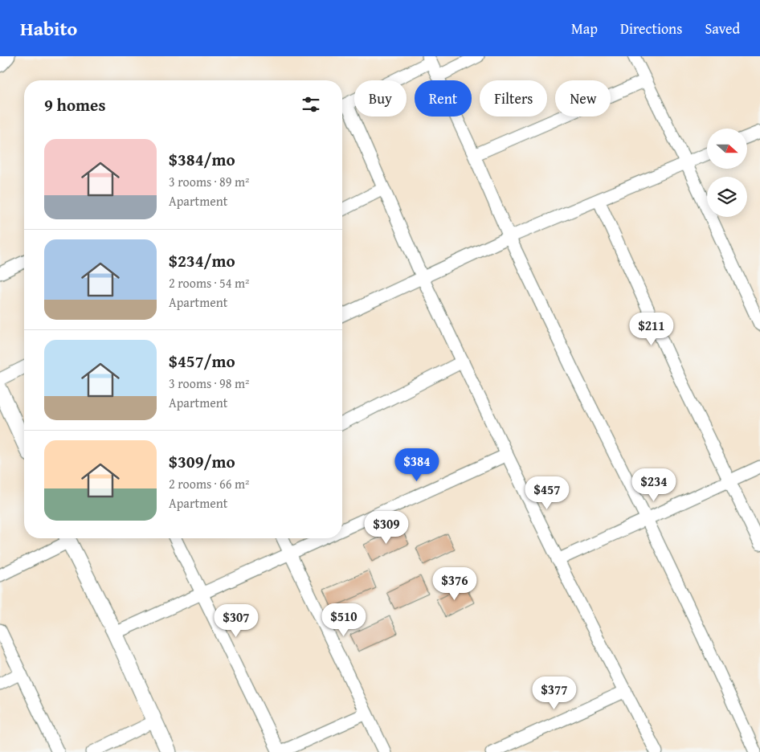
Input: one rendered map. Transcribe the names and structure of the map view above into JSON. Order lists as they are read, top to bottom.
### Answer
{
  "north": "right",
  "page": {
    "header": "Habito",
    "nav": ["Map", "Directions", "Saved"],
    "chip": [
      "Buy",
      "Rent",
      "Filters",
      "New"
    ],
    "heading": "9 homes",
    "list": [
      {
        "name": "$384/mo",
        "note": "3 rooms · 89 m² · Apartment"
      },
      {
        "name": "$234/mo",
        "note": "2 rooms · 54 m² · Apartment"
      },
      {
        "name": "$457/mo",
        "note": "3 rooms · 98 m² · Apartment"
      },
      {
        "name": "$309/mo",
        "note": "2 rooms · 66 m² · Apartment"
      }
    ],
    "price": [
      "$211",
      "$384",
      "$234",
      "$457",
      "$309",
      "$376",
      "$510",
      "$307",
      "$377"
    ]
  }
}
